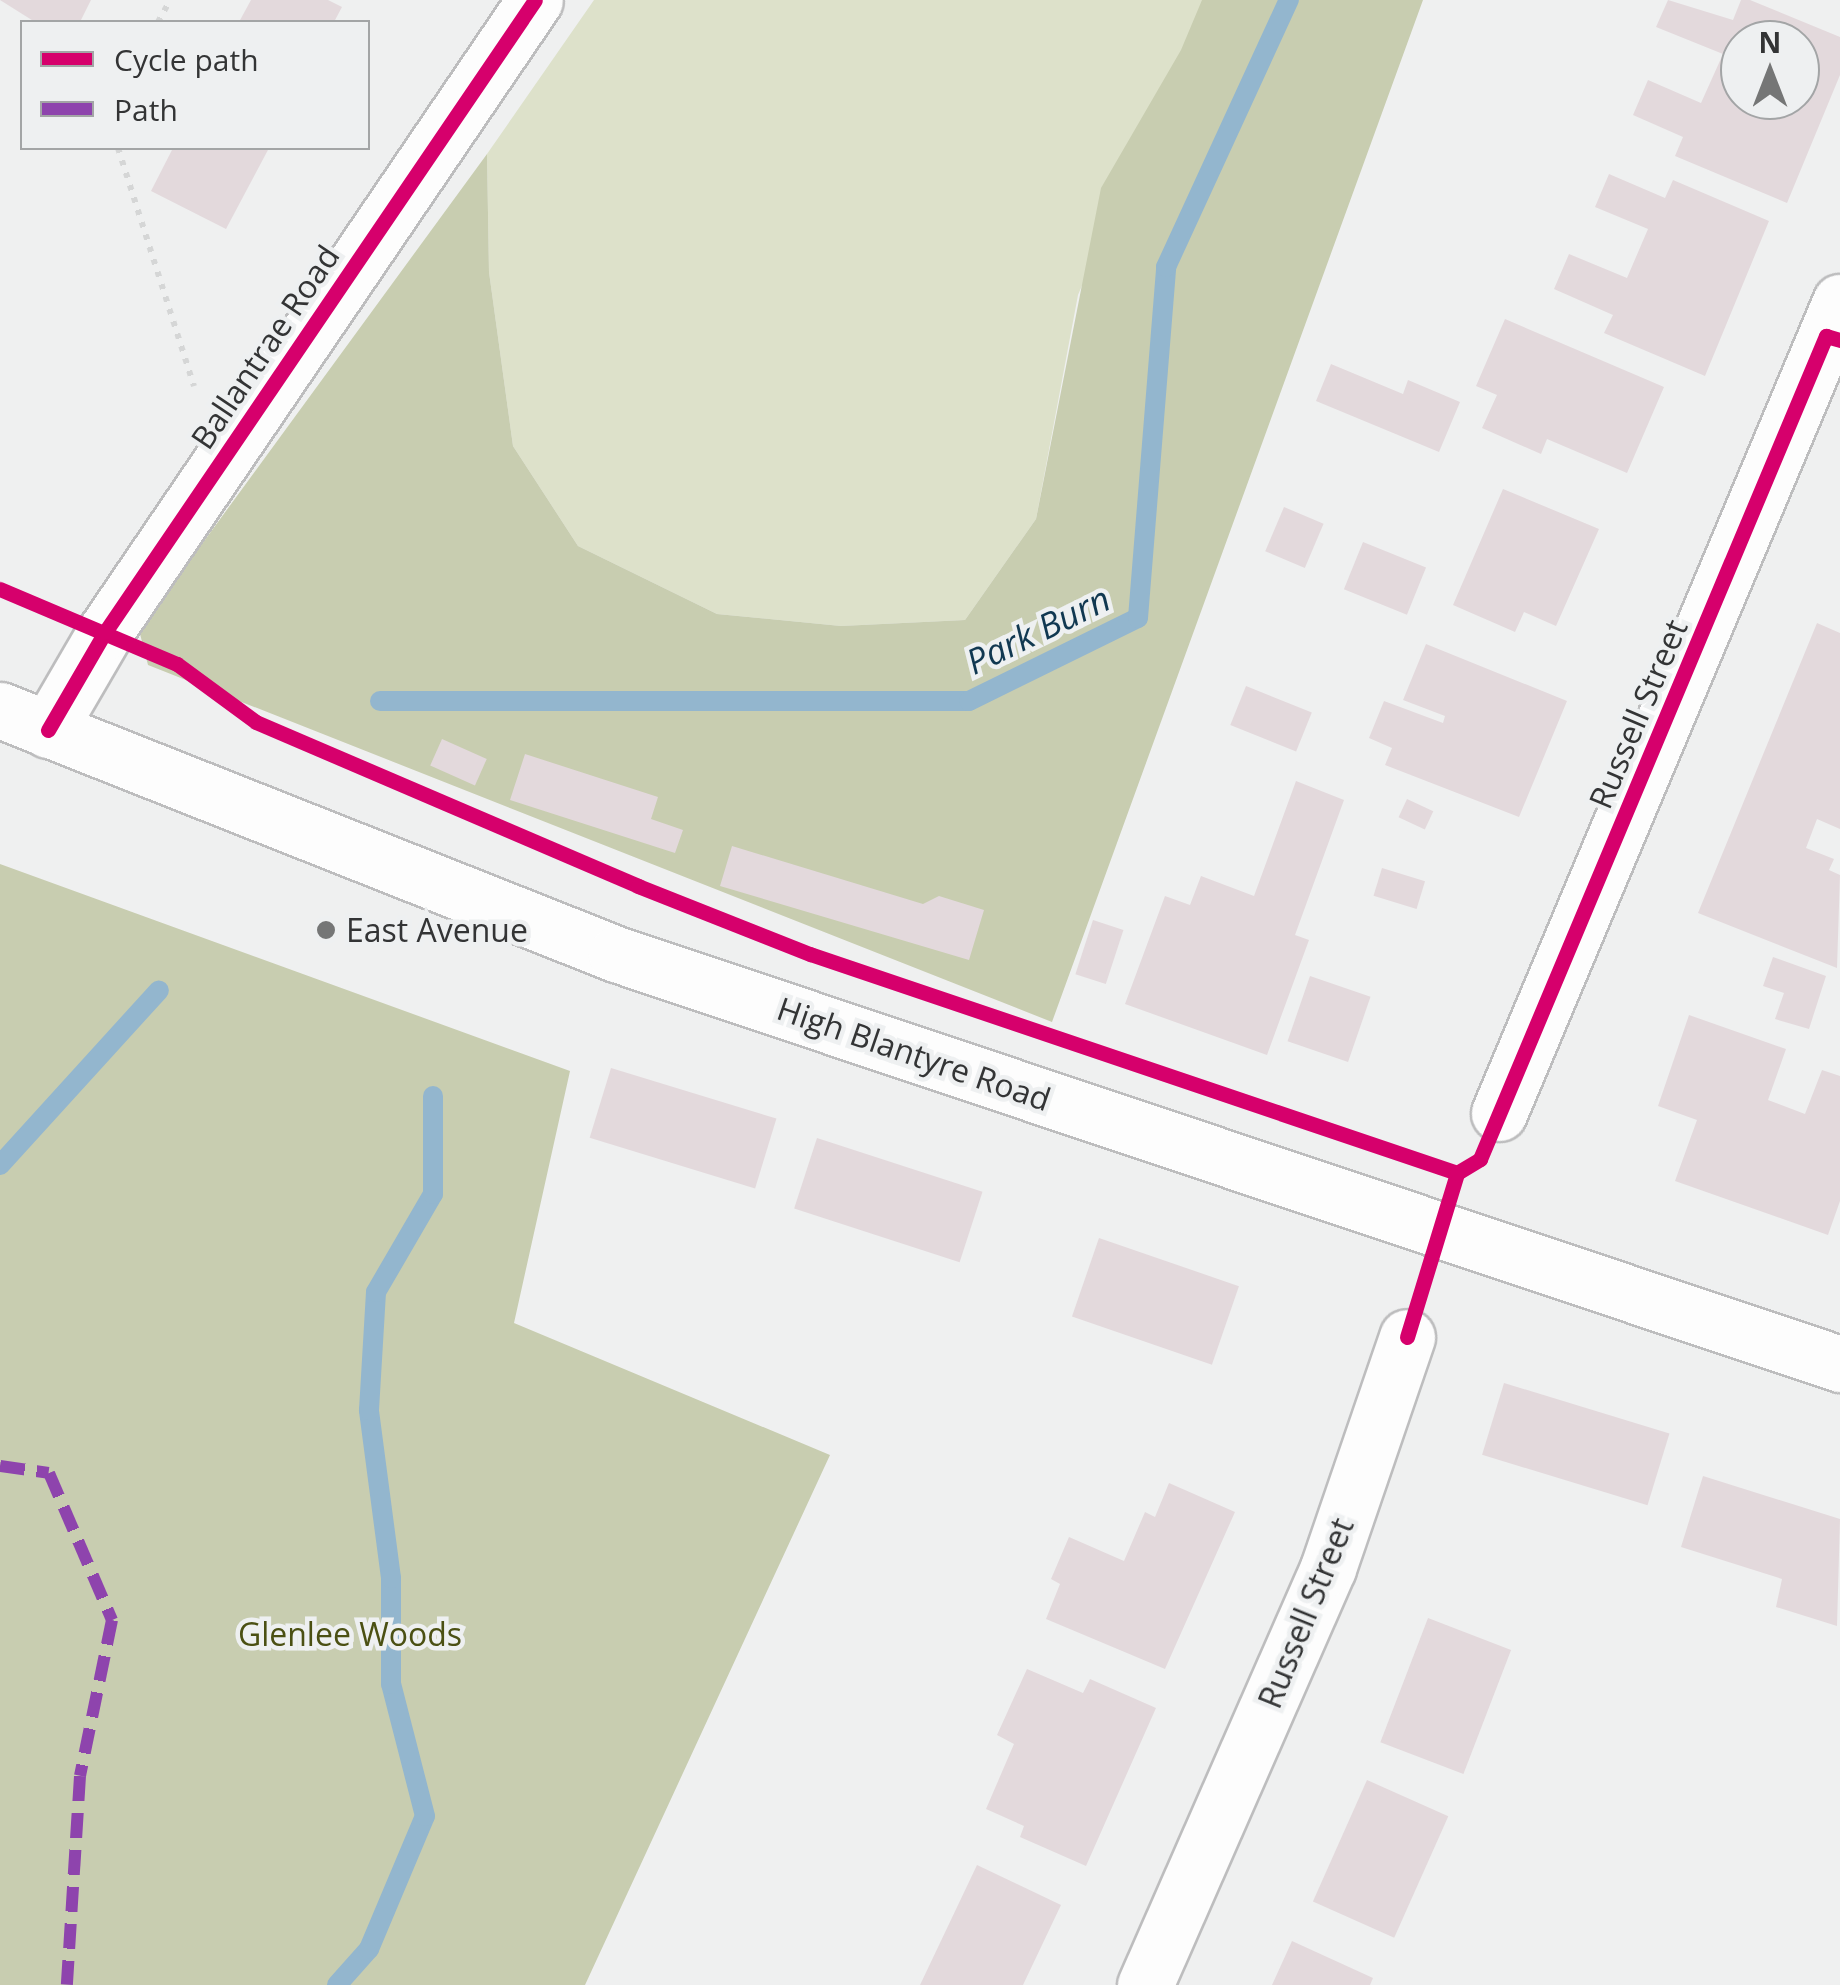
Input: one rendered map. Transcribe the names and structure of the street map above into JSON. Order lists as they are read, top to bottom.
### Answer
{
  "streets": {
    "street": ["Ballantrae Road", "Russell Street", "High Blantyre Road"]
  },
  "crossings": [
    ["Ballantrae Road", "High Blantyre Road"]
  ],
  "water": ["Park Burn"],
  "parks": ["Glenlee Woods"],
  "places": ["East Avenue"],
  "legend": ["Cycle path", "Path"],
  "north": "top"
}
